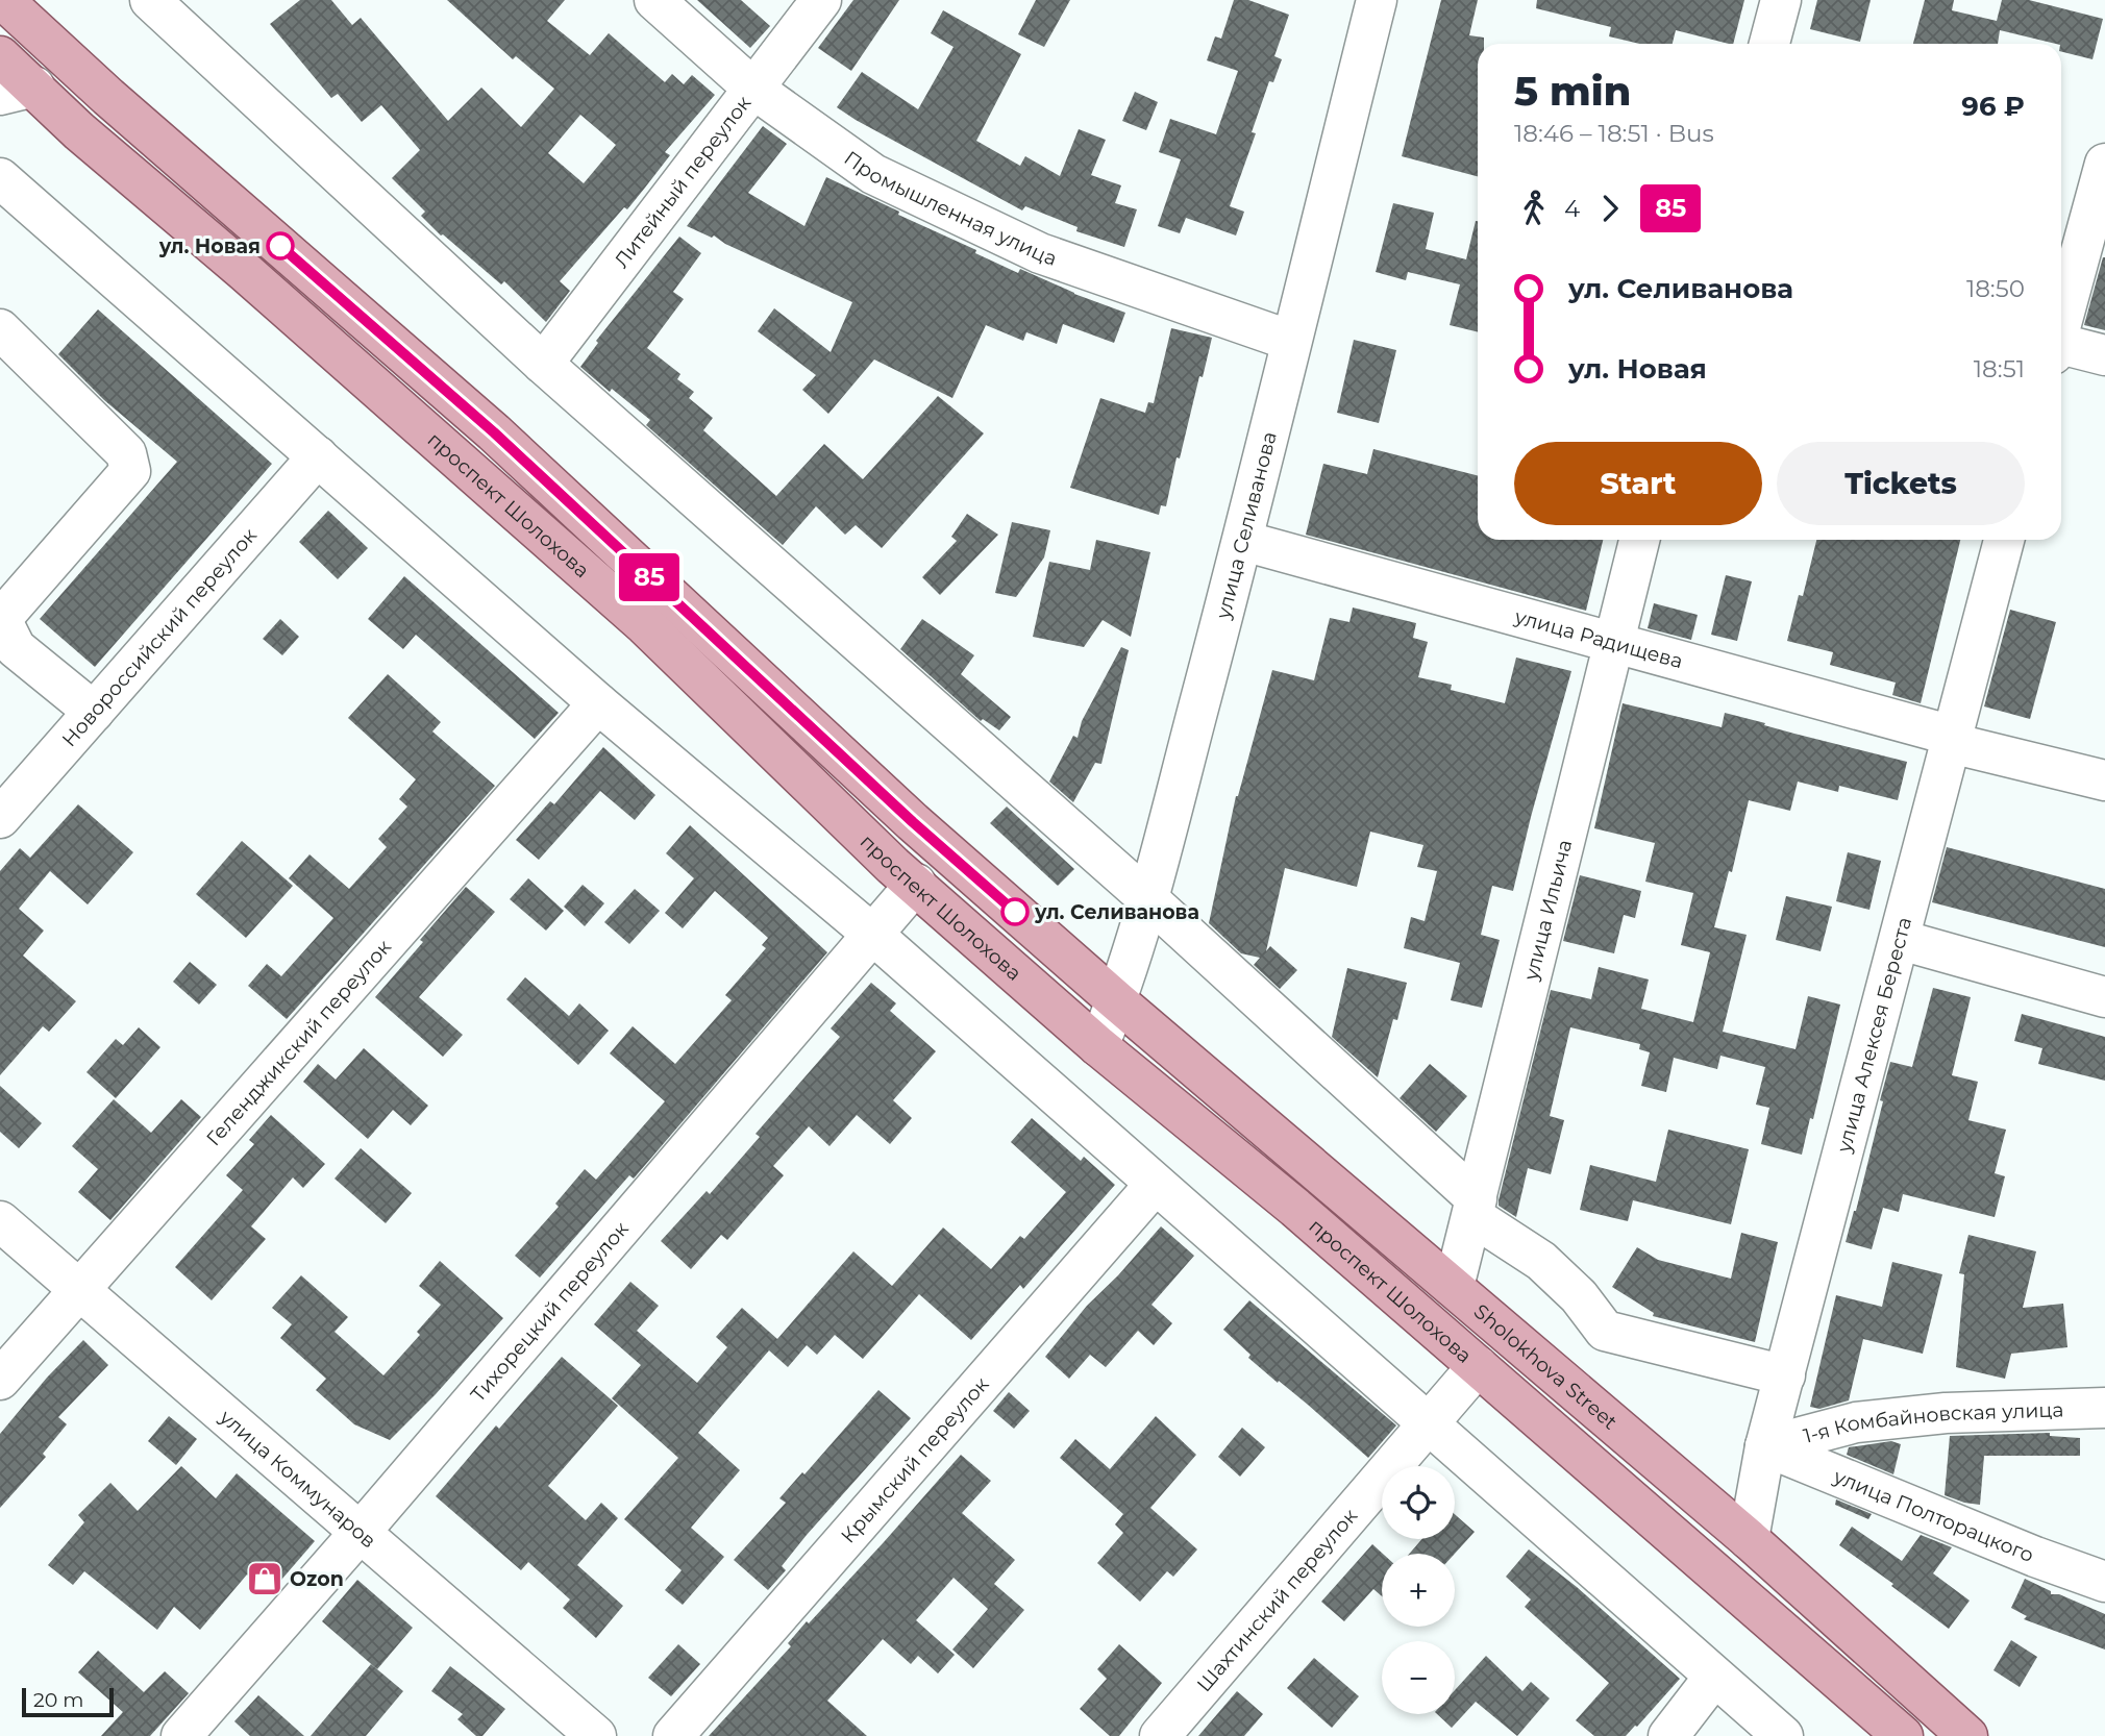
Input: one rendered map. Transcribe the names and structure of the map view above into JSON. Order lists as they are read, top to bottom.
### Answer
{
  "streets": {
    "main road": ["проспект Шолохова", "Sholokhova Street"],
    "street": [
      "Литейный переулок",
      "Промышленная улица",
      "улица Селиванова",
      "Новороссийский переулок",
      "улица Радищева",
      "улица Ильича",
      "улица Алексея Береста",
      "Геленджикский переулок",
      "Тихорецкий переулок",
      "1-я Комбайновская улица",
      "Крымский переулок",
      "улица Коммунаров",
      "улица Полторацкого",
      "Шахтинский переулок"
    ]
  },
  "crossings": [
    ["Литейный переулок", "Промышленная улица"],
    ["Промышленная улица", "улица Селиванова"],
    ["проспект Шолохова", "улица Селиванова"],
    ["проспект Шолохова", "Тихорецкий переулок"],
    ["проспект Шолохова", "Sholokhova Street"],
    ["проспект Шолохова", "Шахтинский переулок"],
    ["улица Селиванова", "улица Радищева"],
    ["улица Селиванова", "Sholokhova Street"],
    ["улица Радищева", "улица Ильича"],
    ["улица Радищева", "улица Алексея Береста"],
    ["улица Ильича", "Sholokhova Street"],
    ["улица Алексея Береста", "Sholokhova Street"],
    ["улица Алексея Береста", "1-я Комбайновская улица"],
    ["улица Алексея Береста", "улица Полторацкого"],
    ["Геленджикский переулок", "улица Коммунаров"],
    ["Тихорецкий переулок", "улица Коммунаров"],
    ["1-я Комбайновская улица", "улица Полторацкого"]
  ],
  "places": {
    "other": ["ул. Новая", "ул. Селиванова"],
    "shop": ["Ozon"]
  },
  "lines": ["bus line 85"],
  "scale_bar": "20 m",
  "page": {
    "on_map": "85",
    "heading": ["5 min", "18:46 – 18:51 · Bus", "96 ₽"],
    "legs": ["4", "85"],
    "list": [
      {
        "name": "ул. Селиванова",
        "value": "18:50"
      },
      {
        "name": "ул. Новая",
        "value": "18:51"
      }
    ],
    "buttons": ["Start", "Tickets"],
    "map_buttons": ["+", "−"],
    "scale": "20 m"
  }
}
